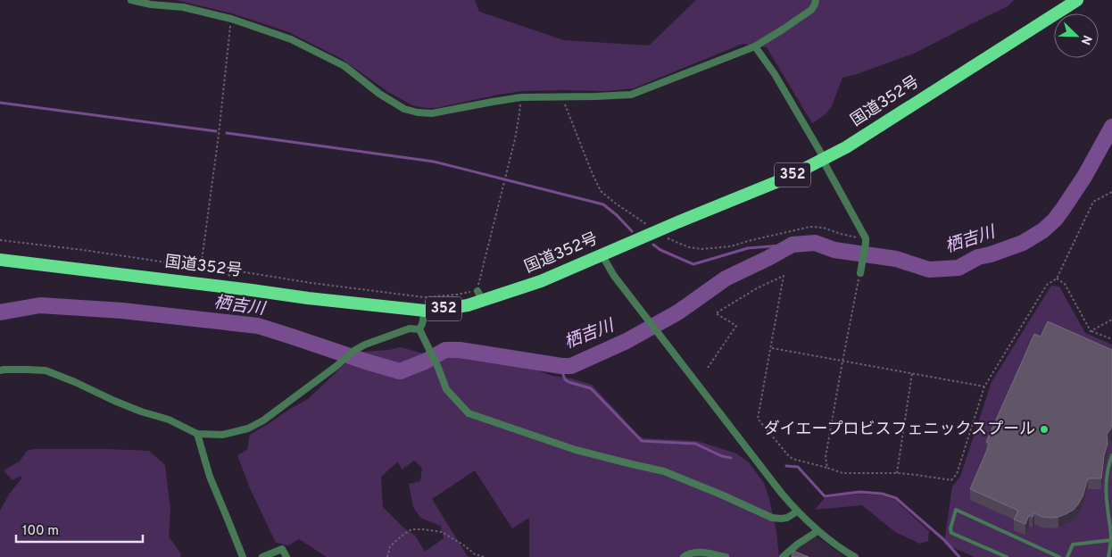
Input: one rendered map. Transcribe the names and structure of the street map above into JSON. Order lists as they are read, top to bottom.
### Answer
{
  "streets": {
    "highway": ["国道352号", "352"]
  },
  "water": ["栖吉川"],
  "places": ["ダイエープロビスフェニックスプール"],
  "scale_bar": "100 m",
  "north": "bottom right"
}
